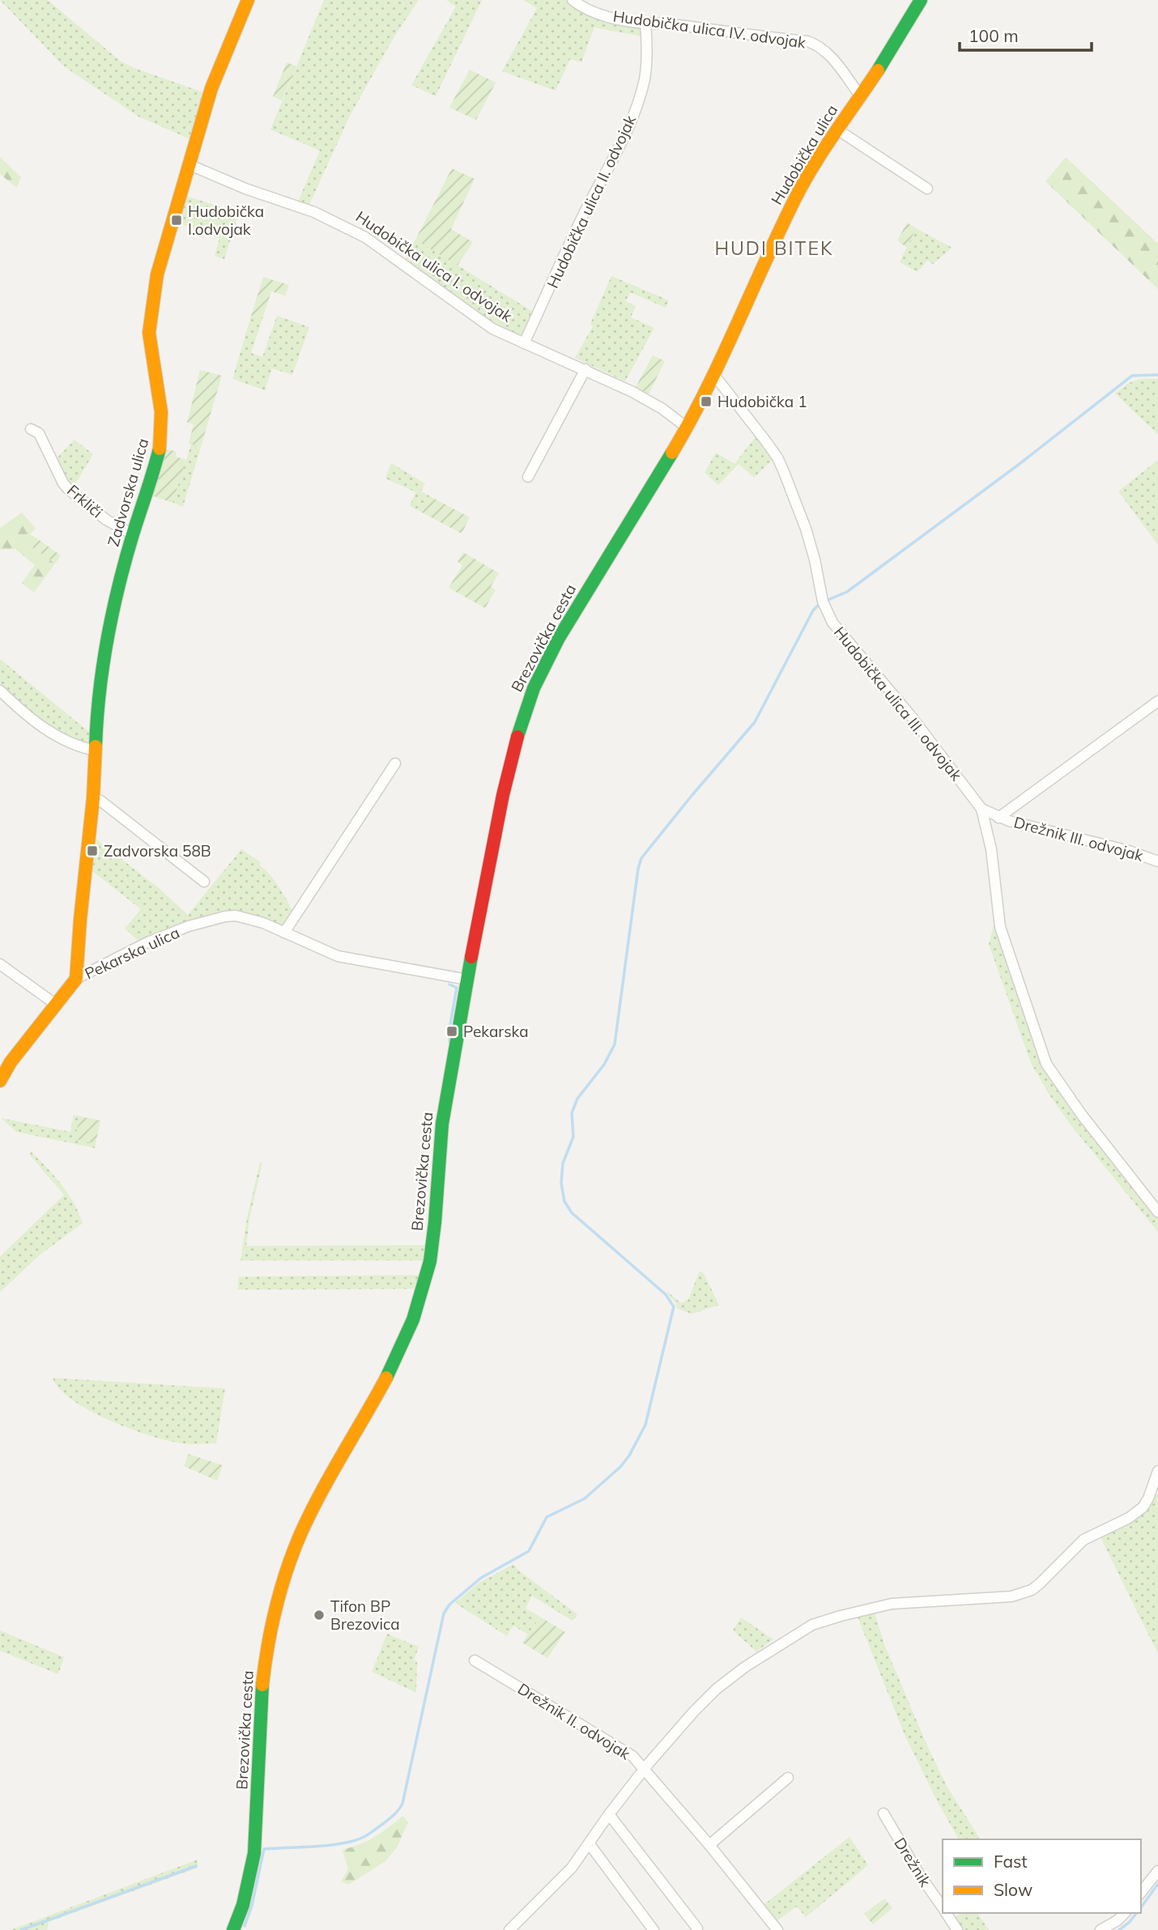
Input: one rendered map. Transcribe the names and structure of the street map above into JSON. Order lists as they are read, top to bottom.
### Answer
{
  "streets": {
    "main road": ["Hudobička ulica", "Zadvorska ulica", "Brezovička cesta"],
    "street": [
      "Hudobička ulica IV. odvojak",
      "Hudobička ulica II. odvojak",
      "Hudobička ulica I. odvojak",
      "Frkliči",
      "Hudobička ulica III. odvojak",
      "Drežnik III. odvojak",
      "Pekarska ulica",
      "Drežnik II. odvojak",
      "Drežnik"
    ]
  },
  "crossings": [
    ["Hudobička ulica IV. odvojak", "Hudobička ulica"],
    ["Hudobička ulica IV. odvojak", "Hudobička ulica II. odvojak"],
    ["Hudobička ulica", "Hudobička ulica I. odvojak"],
    ["Hudobička ulica", "Brezovička cesta"],
    ["Hudobička ulica", "Hudobička ulica III. odvojak"],
    ["Hudobička ulica II. odvojak", "Hudobička ulica I. odvojak"],
    ["Hudobička ulica I. odvojak", "Zadvorska ulica"],
    ["Hudobička ulica I. odvojak", "Brezovička cesta"],
    ["Zadvorska ulica", "Frkliči"],
    ["Zadvorska ulica", "Pekarska ulica"],
    ["Brezovička cesta", "Pekarska ulica"],
    ["Hudobička ulica III. odvojak", "Drežnik III. odvojak"]
  ],
  "districts": ["HUDI BITEK"],
  "places": {
    "transit": [
      "Hudobička I.odvojak",
      "Hudobička 1",
      "Zadvorska 58B",
      "Pekarska"
    ],
    "other": ["Tifon BP Brezovica"]
  },
  "legend": ["Fast", "Slow"],
  "scale_bar": "100 m"
}
